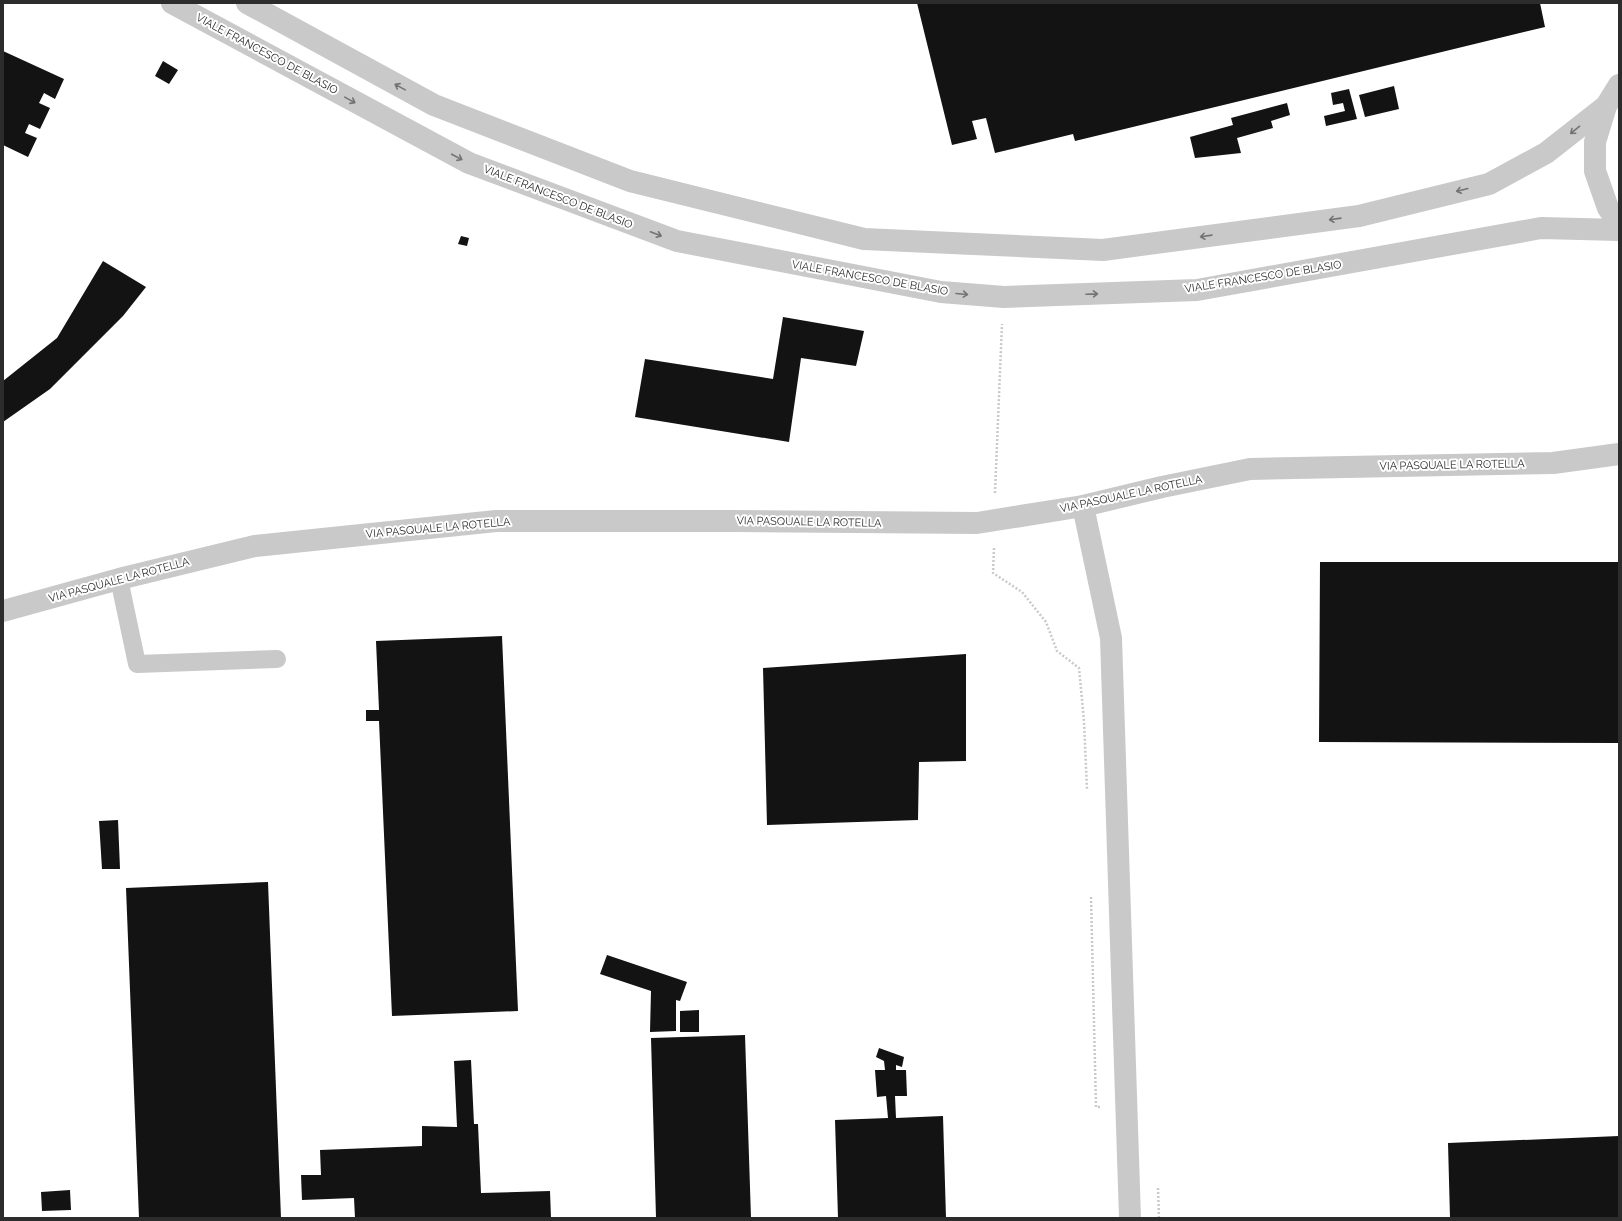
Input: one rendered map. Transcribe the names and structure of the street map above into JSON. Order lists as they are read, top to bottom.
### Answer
{
  "streets": {
    "street": ["VIALE FRANCESCO DE BLASIO", "VIA PASQUALE LA ROTELLA"]
  }
}
